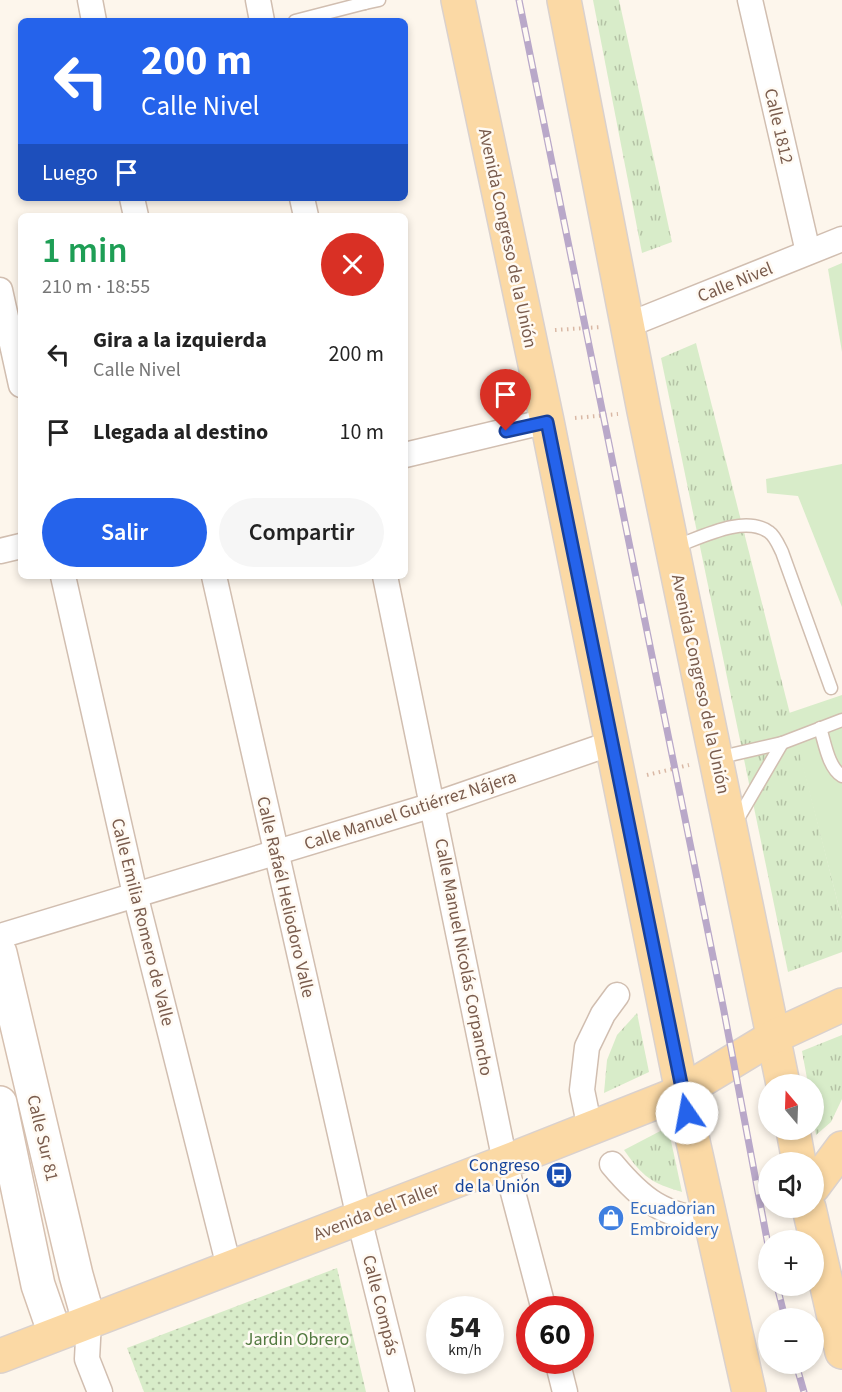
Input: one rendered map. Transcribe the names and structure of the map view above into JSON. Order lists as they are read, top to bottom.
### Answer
{
  "streets": {
    "main road": ["Avenida Congreso de la Unión", "Avenida del Taller"],
    "street": [
      "Calle 1812",
      "Calle Nivel",
      "Calle Manuel Gutiérrez Nájera",
      "Calle Rafaél Heliodoro Valle",
      "Calle Emilia Romero de Valle",
      "Calle Manuel Nicolás Corpancho",
      "Calle Sur 81",
      "Calle Compás"
    ]
  },
  "crossings": [
    ["Calle 1812", "Calle Nivel"],
    ["Avenida Congreso de la Unión", "Calle Nivel"],
    ["Avenida Congreso de la Unión", "Calle Manuel Gutiérrez Nájera"],
    ["Avenida Congreso de la Unión", "Avenida del Taller"],
    ["Calle Manuel Gutiérrez Nájera", "Calle Rafaél Heliodoro Valle"],
    ["Calle Manuel Gutiérrez Nájera", "Calle Emilia Romero de Valle"],
    ["Calle Manuel Gutiérrez Nájera", "Calle Manuel Nicolás Corpancho"],
    ["Calle Rafaél Heliodoro Valle", "Avenida del Taller"],
    ["Calle Rafaél Heliodoro Valle", "Calle Compás"],
    ["Calle Emilia Romero de Valle", "Avenida del Taller"],
    ["Calle Manuel Nicolás Corpancho", "Avenida del Taller"],
    ["Calle Sur 81", "Avenida del Taller"],
    ["Avenida del Taller", "Calle Compás"]
  ],
  "parks": ["Jardin Obrero"],
  "places": {
    "bus stop": ["Congreso de la Unión"],
    "shop": ["Ecuadorian Embroidery"]
  },
  "north": "top",
  "page": {
    "turn": ["200 m", "Calle Nivel"],
    "then": "Luego",
    "heading": ["1 min", "210 m · 18:55"],
    "list": [
      {
        "name": "Gira a la izquierda",
        "note": "Calle Nivel",
        "value": "200 m"
      },
      {
        "name": "Llegada al destino",
        "value": "10 m"
      }
    ],
    "buttons": ["Salir", "Compartir"],
    "map_buttons": ["+", "−"],
    "speed": "54 km/h",
    "limit": "60"
  }
}
